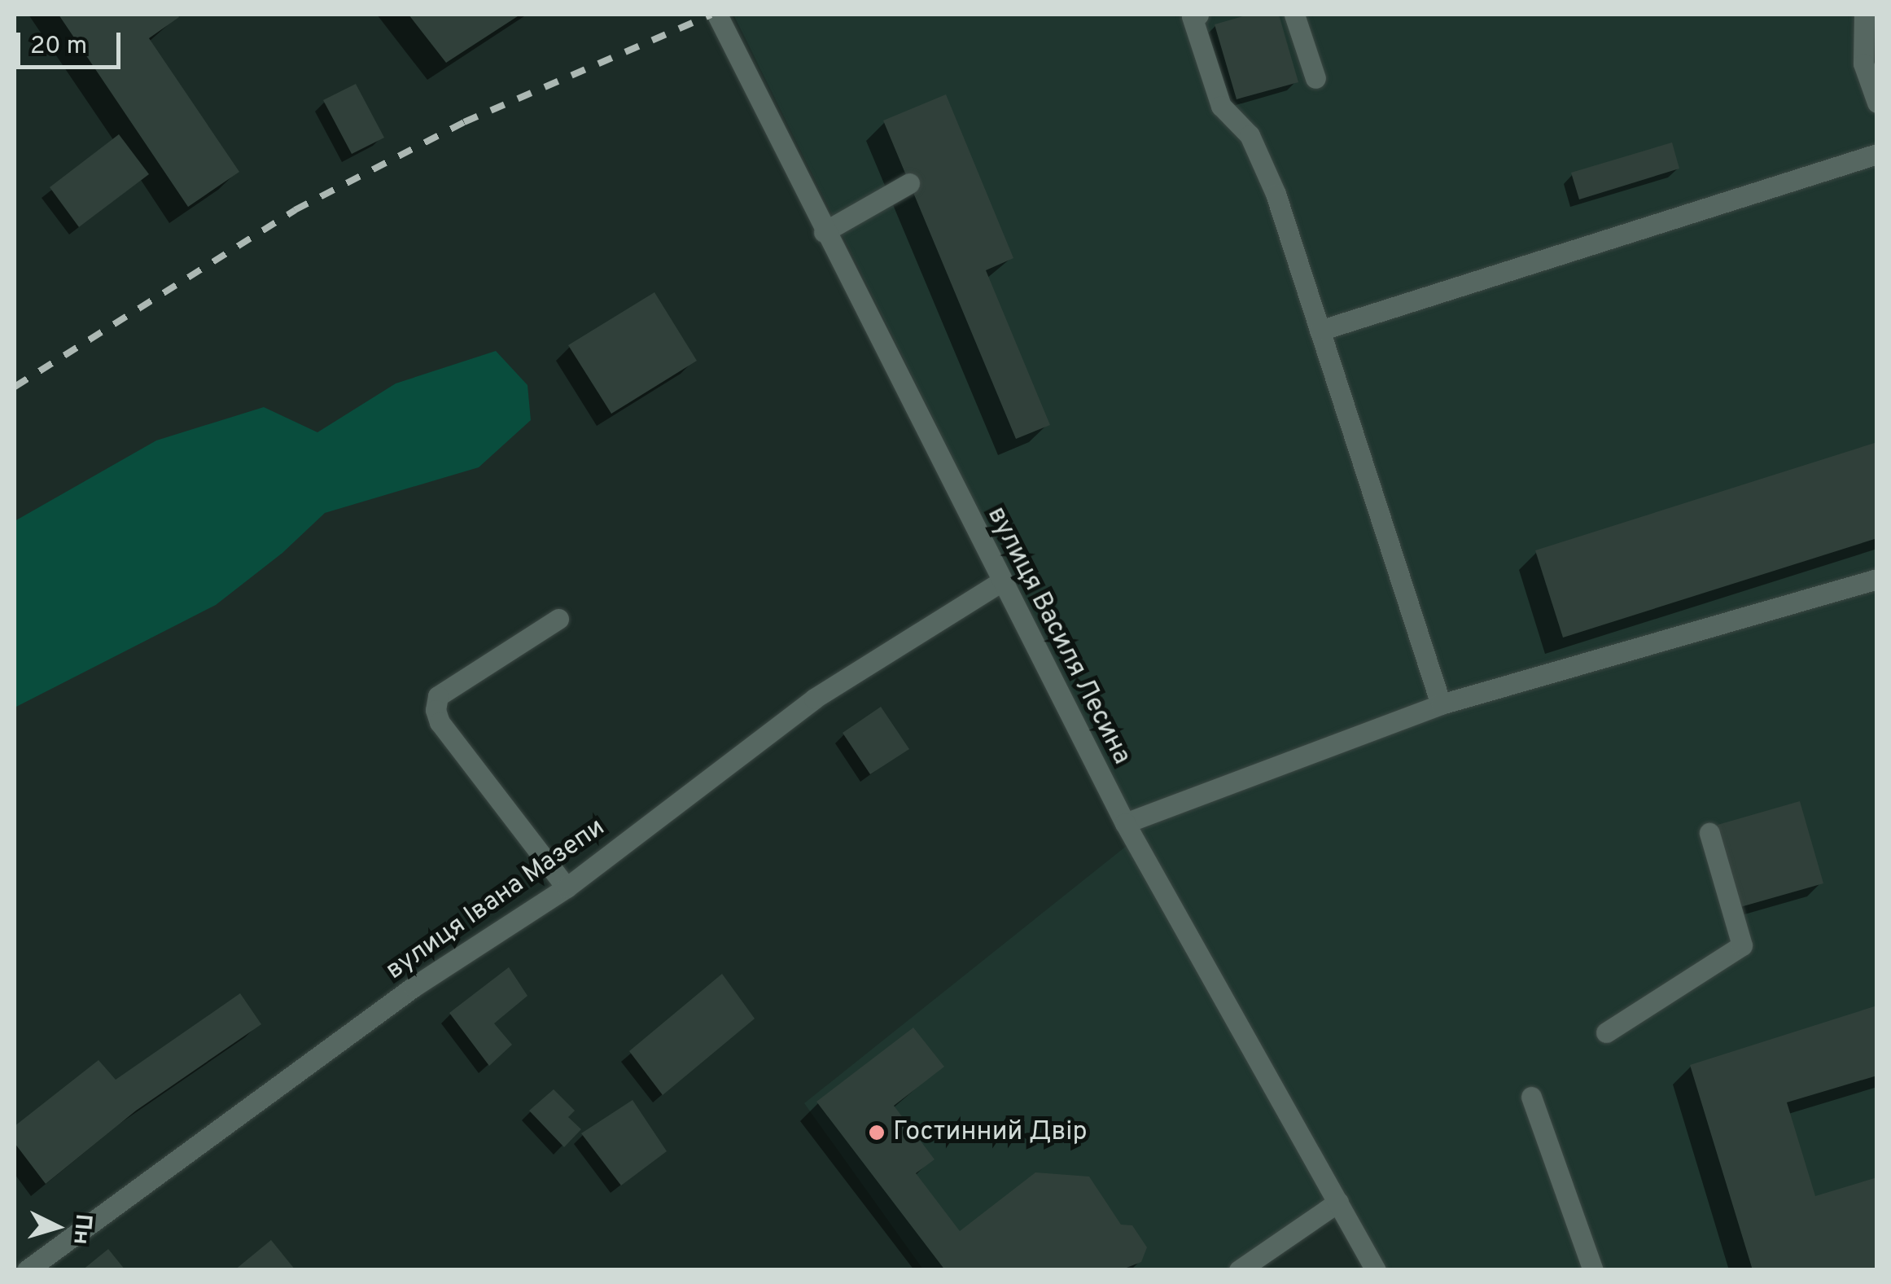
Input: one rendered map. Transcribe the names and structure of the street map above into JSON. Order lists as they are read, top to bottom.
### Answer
{
  "streets": {
    "street": ["вулиця Василя Лесина", "вулиця Івана Мазепи"]
  },
  "crossings": [
    ["вулиця Василя Лесина", "вулиця Івана Мазепи"]
  ],
  "places": ["Гостинний Двір"],
  "scale_bar": "20 m",
  "north": "right"
}
